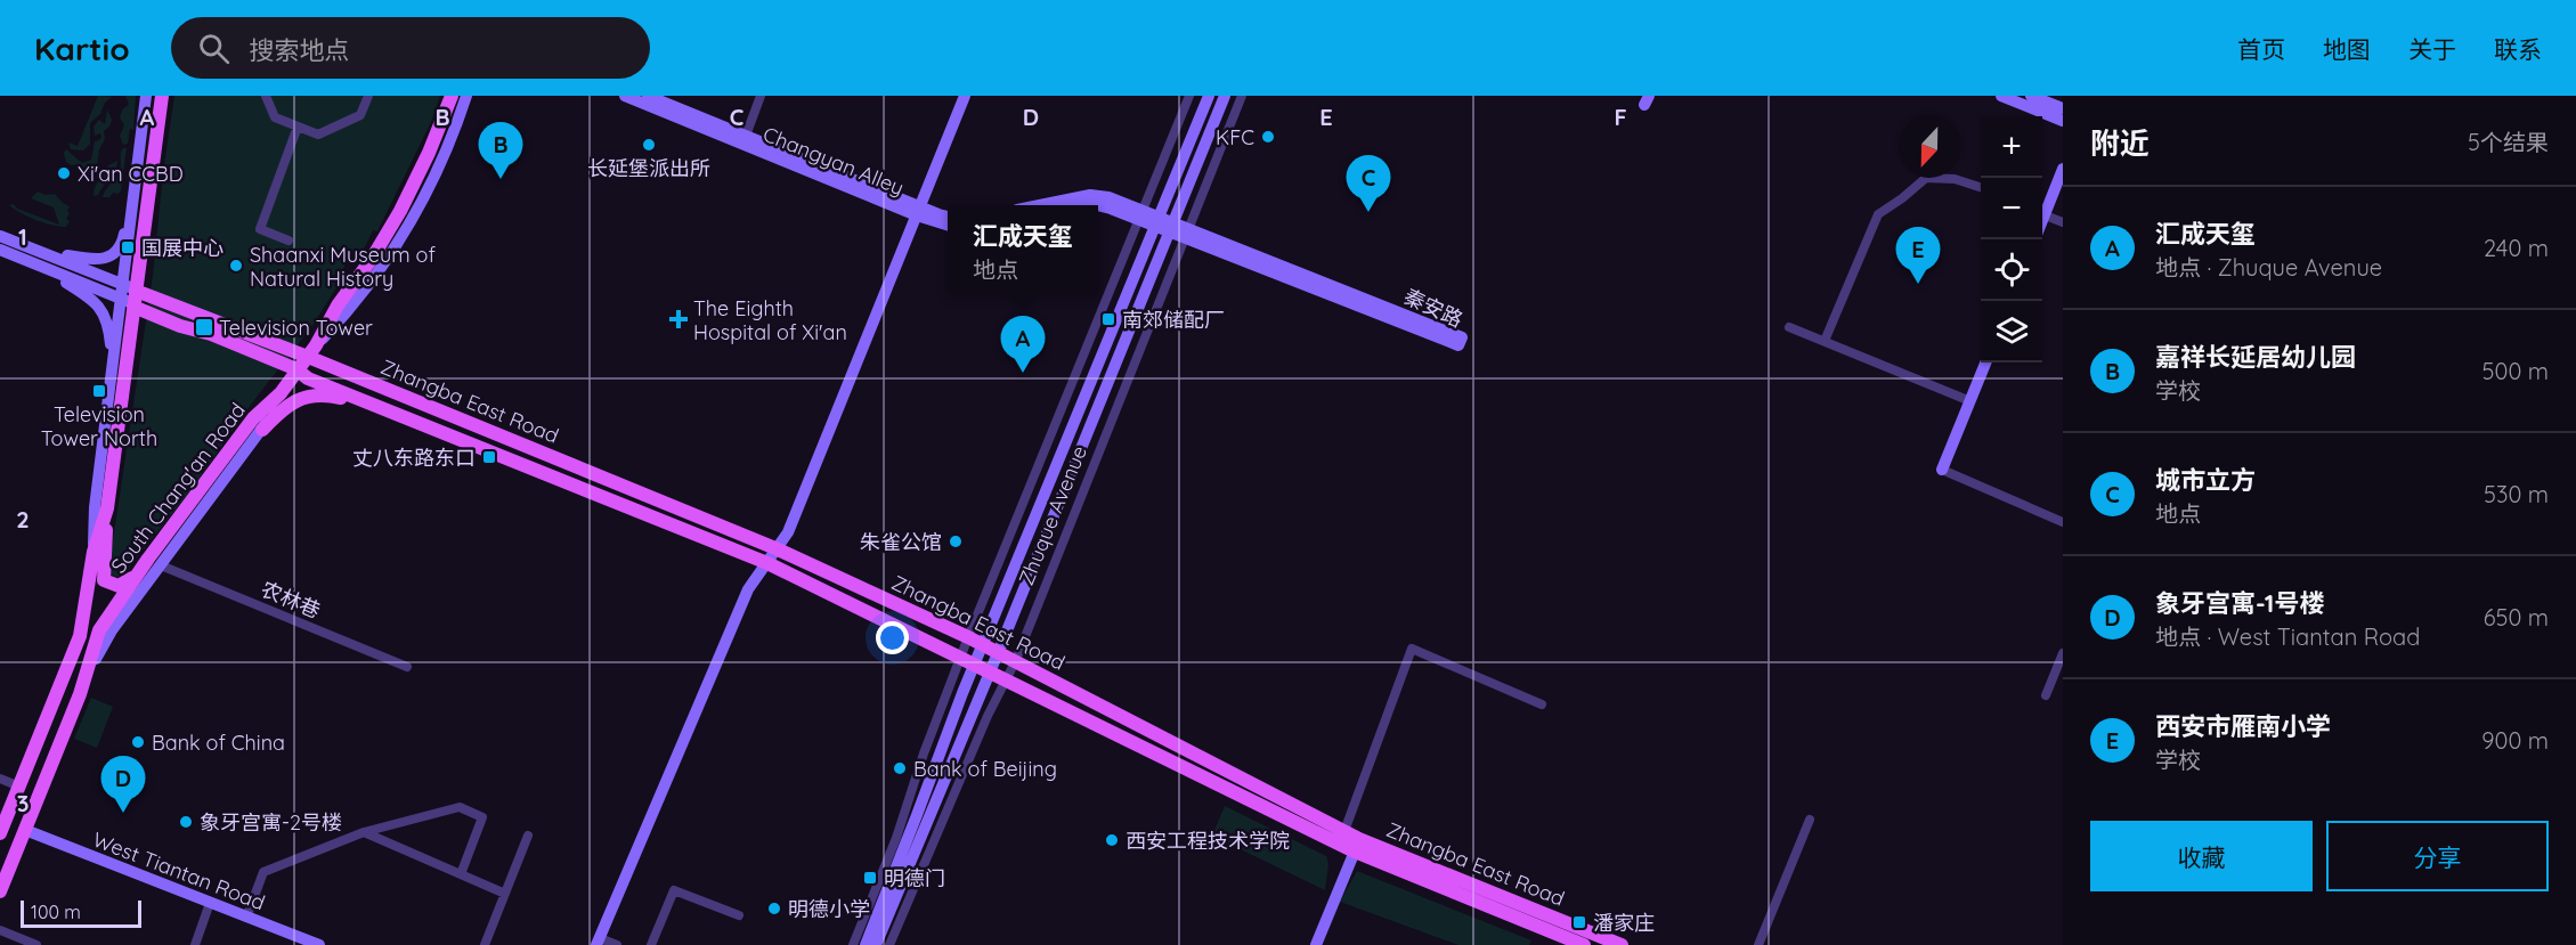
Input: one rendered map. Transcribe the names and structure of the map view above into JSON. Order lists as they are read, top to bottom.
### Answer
{
  "streets": {
    "main road": [
      "Changyan Alley",
      "秦安路",
      "Zhangba East Road",
      "South Chang'an Road",
      "Zhuque Avenue",
      "West Tiantan Road"
    ],
    "street": ["农林巷"]
  },
  "crossings": [
    ["秦安路", "Zhuque Avenue"],
    ["Zhangba East Road", "South Chang'an Road"],
    ["Zhangba East Road", "Zhuque Avenue"],
    ["South Chang'an Road", "West Tiantan Road"]
  ],
  "places": {
    "other": [
      "KFC",
      "长延堡派出所",
      "Xi'an CCBD",
      "Shaanxi Museum of Natural History",
      "朱雀公馆",
      "Bank of China",
      "Bank of Beijing",
      "象牙宫寓-2号楼",
      "西安工程技术学院",
      "明德小学"
    ],
    "transit": [
      "国展中心",
      "南郊储配厂",
      "Television Tower",
      "Television Tower North",
      "丈八东路东口",
      "明德门",
      "潘家庄"
    ],
    "health": ["The Eighth Hospital of Xi'an"]
  },
  "scale_bar": "100 m",
  "north": "bottom",
  "page": {
    "header": "Kartio",
    "search": "搜索地点",
    "nav": [
      "首页",
      "地图",
      "关于",
      "联系"
    ],
    "heading": ["附近", "5个结果"],
    "map_buttons": ["+", "−"],
    "pins": [
      "B",
      "C",
      "E",
      "A",
      "D"
    ],
    "list": [
      {
        "mark": "A",
        "name": "汇成天玺",
        "note": "地点 · Zhuque Avenue",
        "value": "240 m"
      },
      {
        "mark": "B",
        "name": "嘉祥长延居幼儿园",
        "note": "学校",
        "value": "500 m"
      },
      {
        "mark": "C",
        "name": "城市立方",
        "note": "地点",
        "value": "530 m"
      },
      {
        "mark": "D",
        "name": "象牙宫寓-1号楼",
        "note": "地点 · West Tiantan Road",
        "value": "650 m"
      },
      {
        "mark": "E",
        "name": "西安市雁南小学",
        "note": "学校",
        "value": "900 m"
      }
    ],
    "popup": ["汇成天玺", "地点"],
    "buttons": ["收藏", "分享"],
    "scale": "100 m"
  },
  "grid": {
    "columns": [
      "A",
      "B",
      "C",
      "D",
      "E",
      "F"
    ],
    "rows": ["1", "2", "3"]
  }
}
